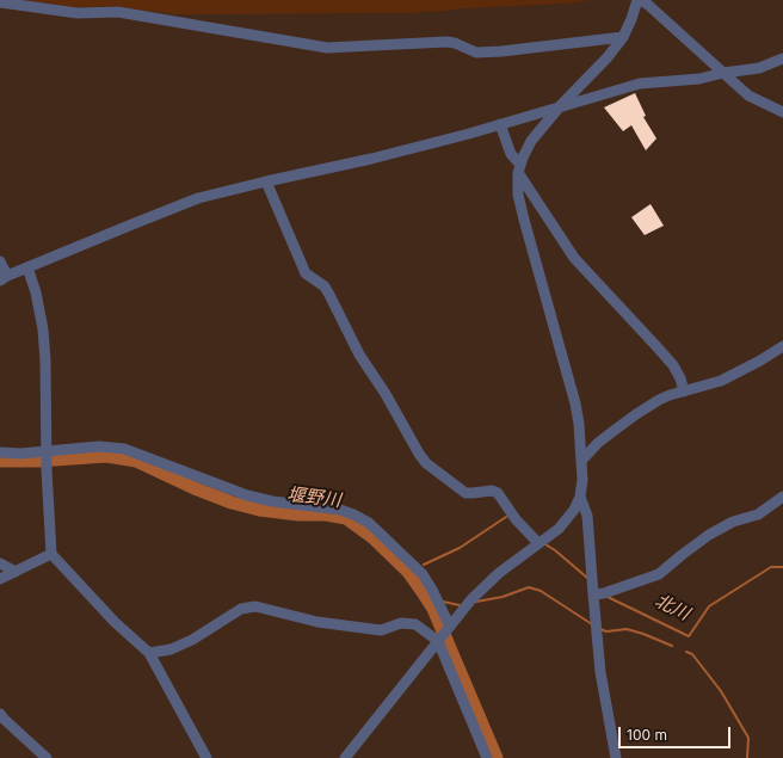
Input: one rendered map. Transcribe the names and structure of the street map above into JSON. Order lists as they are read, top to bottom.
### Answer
{
  "water": ["堰野川", "北川"],
  "scale_bar": "100 m"
}
